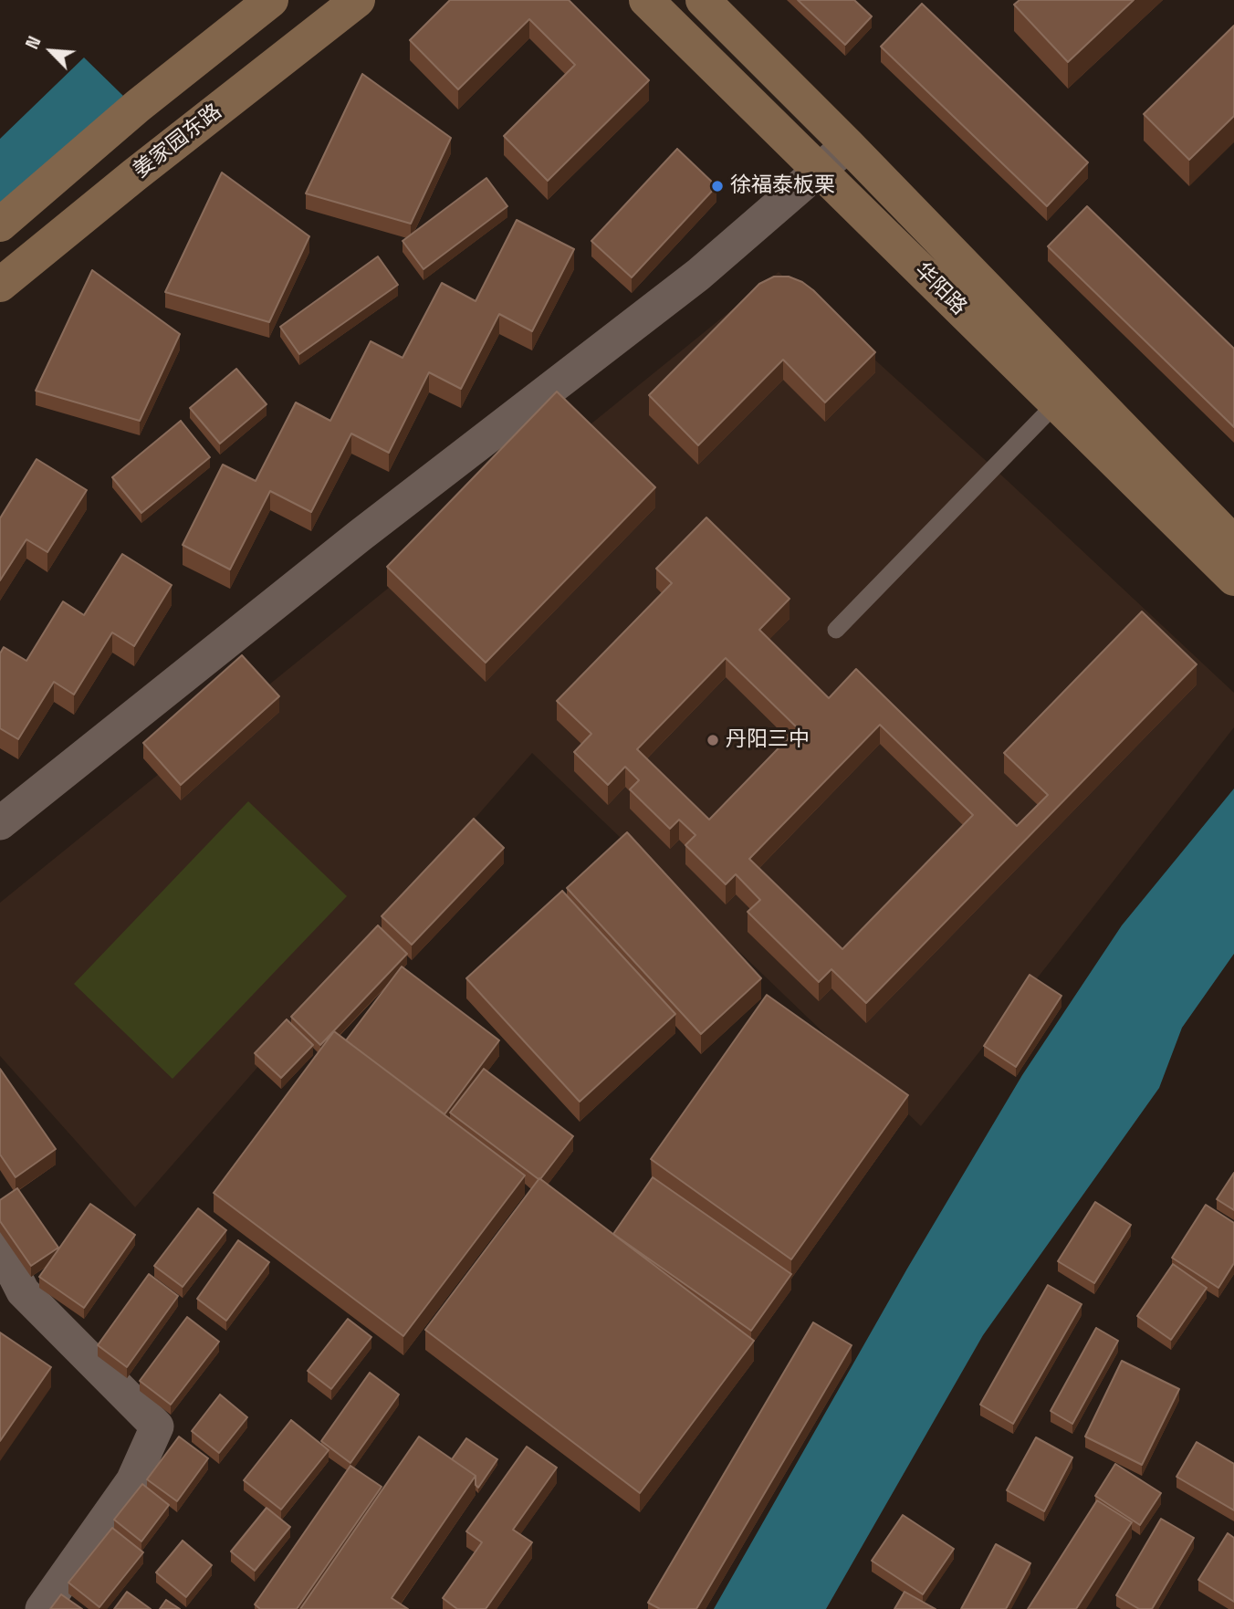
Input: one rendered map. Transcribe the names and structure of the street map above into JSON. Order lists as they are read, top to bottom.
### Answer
{
  "streets": {
    "main road": ["姜家园东路", "华阳路"]
  },
  "places": ["徐福泰板栗", "丹阳三中"],
  "north": "top left"
}
